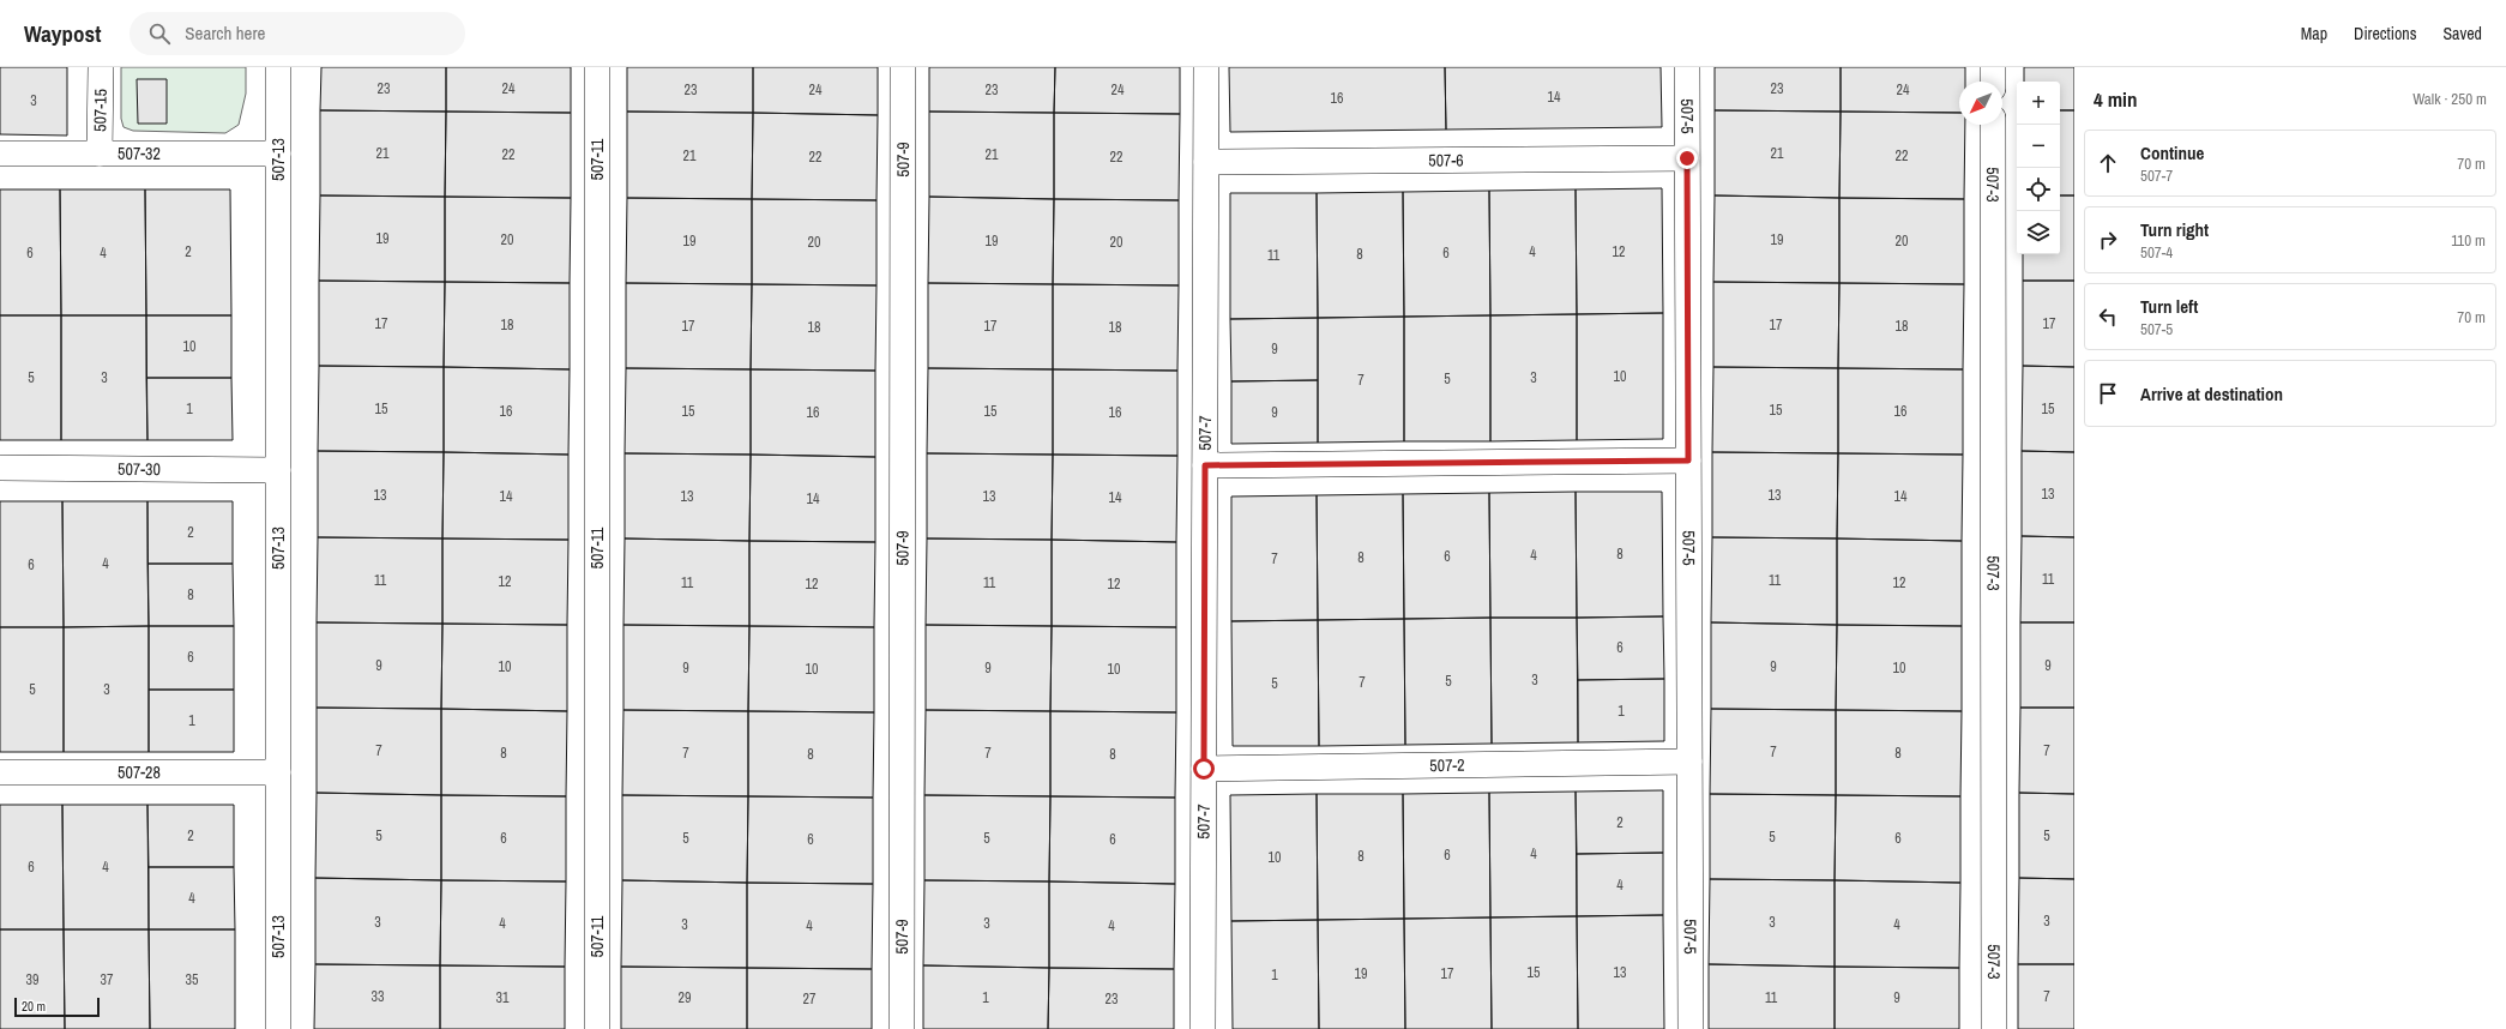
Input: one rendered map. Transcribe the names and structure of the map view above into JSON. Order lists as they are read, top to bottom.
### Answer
{
  "streets": {
    "street": [
      "507-15",
      "507-5",
      "507-32",
      "507-13",
      "507-11",
      "507-9",
      "507-6",
      "507-3",
      "507-7",
      "507-30",
      "507-2",
      "507-28"
    ]
  },
  "crossings": [
    ["507-15", "507-32"],
    ["507-5", "507-6"],
    ["507-5", "507-2"],
    ["507-32", "507-13"],
    ["507-13", "507-30"],
    ["507-13", "507-28"],
    ["507-6", "507-7"],
    ["507-7", "507-2"]
  ],
  "house_numbers": [
    "23",
    "24",
    "23",
    "23",
    "24",
    "23",
    "24",
    "24",
    "14",
    "16",
    "3",
    "21",
    "21",
    "22",
    "21",
    "21",
    "22",
    "22",
    "22",
    "19",
    "20",
    "19",
    "19",
    "19",
    "20",
    "20",
    "20",
    "2",
    "4",
    "12",
    "6",
    "4",
    "6",
    "8",
    "11",
    "17",
    "17",
    "18",
    "17",
    "17",
    "17",
    "18",
    "18",
    "18",
    "10",
    "9",
    "10",
    "5",
    "3",
    "3",
    "5",
    "7",
    "1",
    "15",
    "15",
    "15",
    "16",
    "15",
    "15",
    "16",
    "16",
    "16",
    "9",
    "13",
    "13",
    "13",
    "14",
    "13",
    "13",
    "14",
    "14",
    "14",
    "2",
    "8",
    "4",
    "6",
    "8",
    "7",
    "4",
    "6",
    "11",
    "11",
    "11",
    "12",
    "11",
    "11",
    "12",
    "12",
    "12",
    "8",
    "6",
    "6",
    "9",
    "9",
    "10",
    "9",
    "9",
    "9",
    "10",
    "10",
    "10",
    "3",
    "5",
    "7",
    "5",
    "5",
    "3",
    "1",
    "1",
    "7",
    "7",
    "7",
    "8",
    "7",
    "7",
    "8",
    "8",
    "8",
    "2",
    "2",
    "5",
    "5",
    "5",
    "6",
    "5",
    "5",
    "6",
    "6",
    "6",
    "4",
    "6",
    "8",
    "10",
    "6",
    "4",
    "4",
    "4",
    "3",
    "3",
    "3",
    "4",
    "3",
    "3",
    "4",
    "4",
    "4",
    "15",
    "13",
    "19",
    "17",
    "1",
    "39",
    "37",
    "35",
    "33",
    "7",
    "31",
    "29",
    "1",
    "11",
    "9",
    "27",
    "23"
  ],
  "scale_bar": "20 m",
  "north": "bottom left",
  "page": {
    "header": "Waypost",
    "search": "Search here",
    "nav": ["Map", "Directions", "Saved"],
    "heading": ["4 min", "Walk · 250 m"],
    "map_buttons": ["+", "−"],
    "list": [
      ["Continue", "507-7", "70 m"],
      ["Turn right", "507-4", "110 m"],
      ["Turn left", "507-5", "70 m"],
      "Arrive at destination"
    ],
    "scale": "20 m"
  }
}
